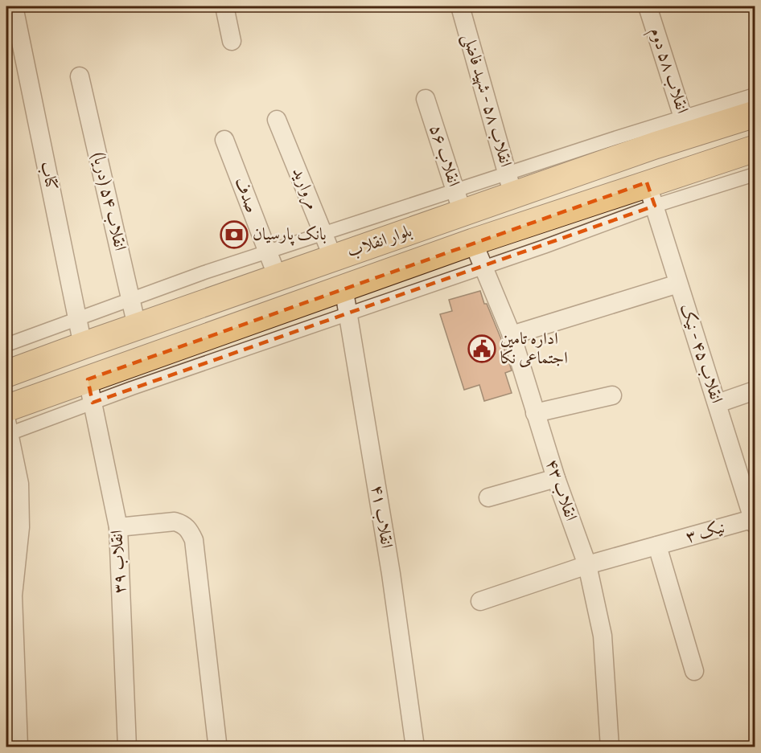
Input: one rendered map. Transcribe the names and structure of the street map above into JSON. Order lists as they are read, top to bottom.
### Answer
{
  "streets": {
    "main road": ["بلوار انقلاب"],
    "street": [
      "انقلاب ۵۸ دوم",
      "انقلاب ۵۸ - شهید فاضلی",
      "انقلاب ۵۶",
      "کتاب",
      "مروارید",
      "صدف",
      "انقلاب ۵۴ (دریا)",
      "انقلاب ۴۵ - نیک",
      "انقلاب ۴۳",
      "انقلاب ۴۱",
      "نیک ۳",
      "انقلاب ۳۹"
    ]
  },
  "crossings": [
    ["انقلاب ۵۸ دوم", "بلوار انقلاب"],
    ["انقلاب ۵۸ - شهید فاضلی", "بلوار انقلاب"],
    ["انقلاب ۵۶", "بلوار انقلاب"],
    ["کتاب", "بلوار انقلاب"],
    ["مروارید", "بلوار انقلاب"],
    ["صدف", "بلوار انقلاب"],
    ["انقلاب ۵۴ (دریا)", "بلوار انقلاب"],
    ["بلوار انقلاب", "انقلاب ۴۵ - نیک"],
    ["بلوار انقلاب", "انقلاب ۴۳"],
    ["بلوار انقلاب", "انقلاب ۴۱"],
    ["بلوار انقلاب", "انقلاب ۳۹"],
    ["انقلاب ۴۵ - نیک", "نیک ۳"],
    ["انقلاب ۴۳", "نیک ۳"]
  ],
  "places": {
    "bank": ["بانک پارسیان"],
    "public building": ["اداره تامین اجتماعی نکا"]
  }
}
